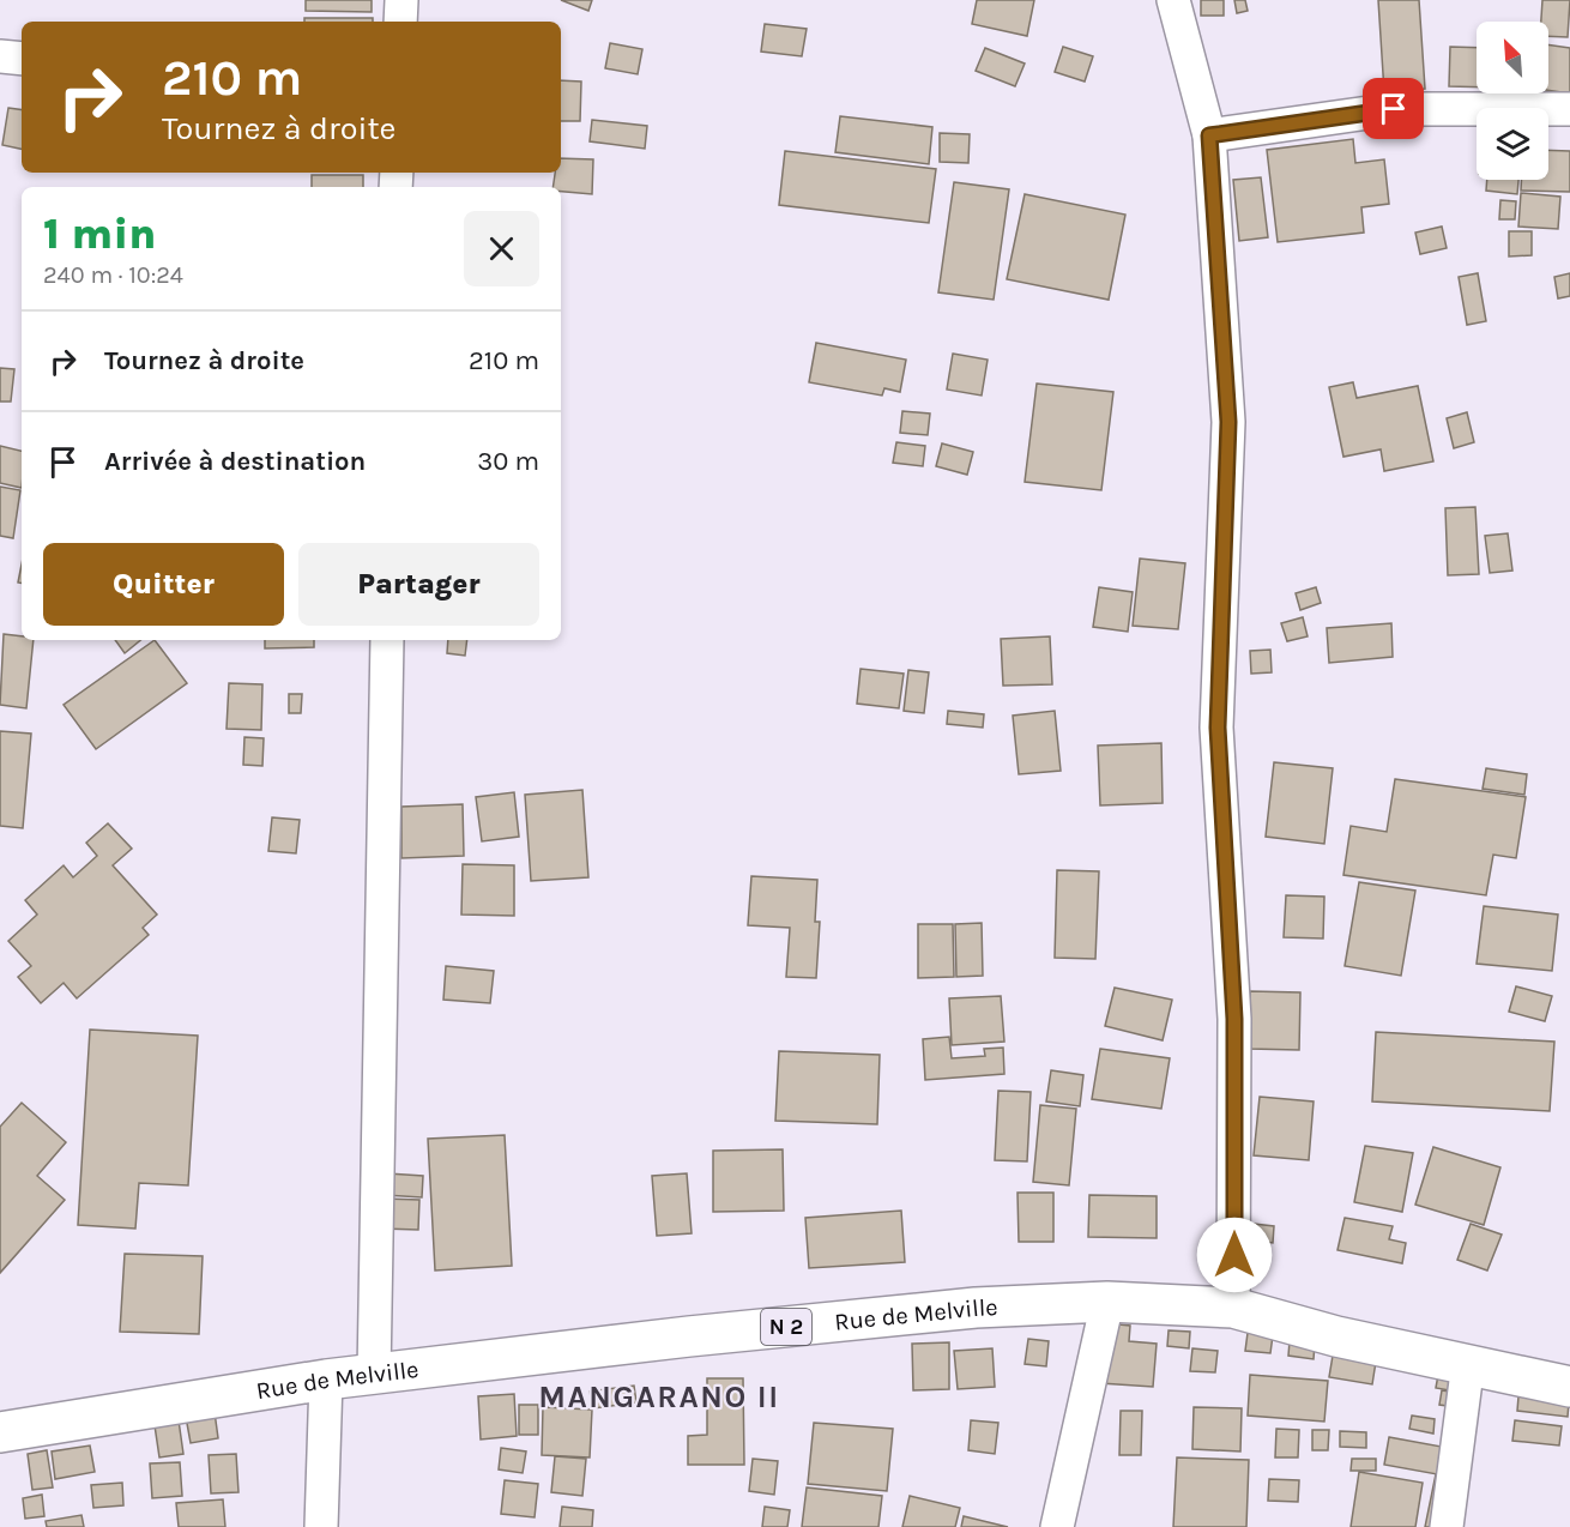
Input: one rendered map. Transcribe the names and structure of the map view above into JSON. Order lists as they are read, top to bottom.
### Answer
{
  "streets": {
    "main road": ["Rue de Melville", "N 2"]
  },
  "districts": ["MANGARANO II"],
  "north": "top left",
  "page": {
    "turn": ["210 m", "Tournez à droite"],
    "heading": ["1 min", "240 m · 10:24"],
    "list": [
      {
        "name": "Tournez à droite",
        "value": "210 m"
      },
      {
        "name": "Arrivée à destination",
        "value": "30 m"
      }
    ],
    "buttons": ["Quitter", "Partager"]
  }
}
